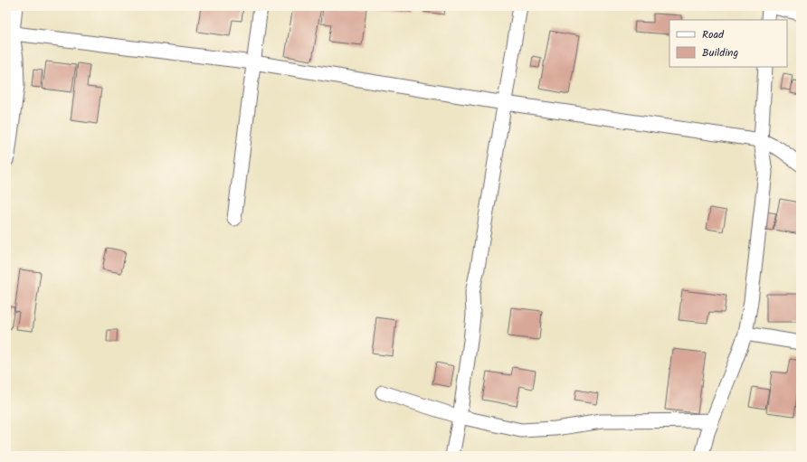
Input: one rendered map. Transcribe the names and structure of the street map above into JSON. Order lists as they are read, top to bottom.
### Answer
{
  "legend": ["Road", "Building"]
}
